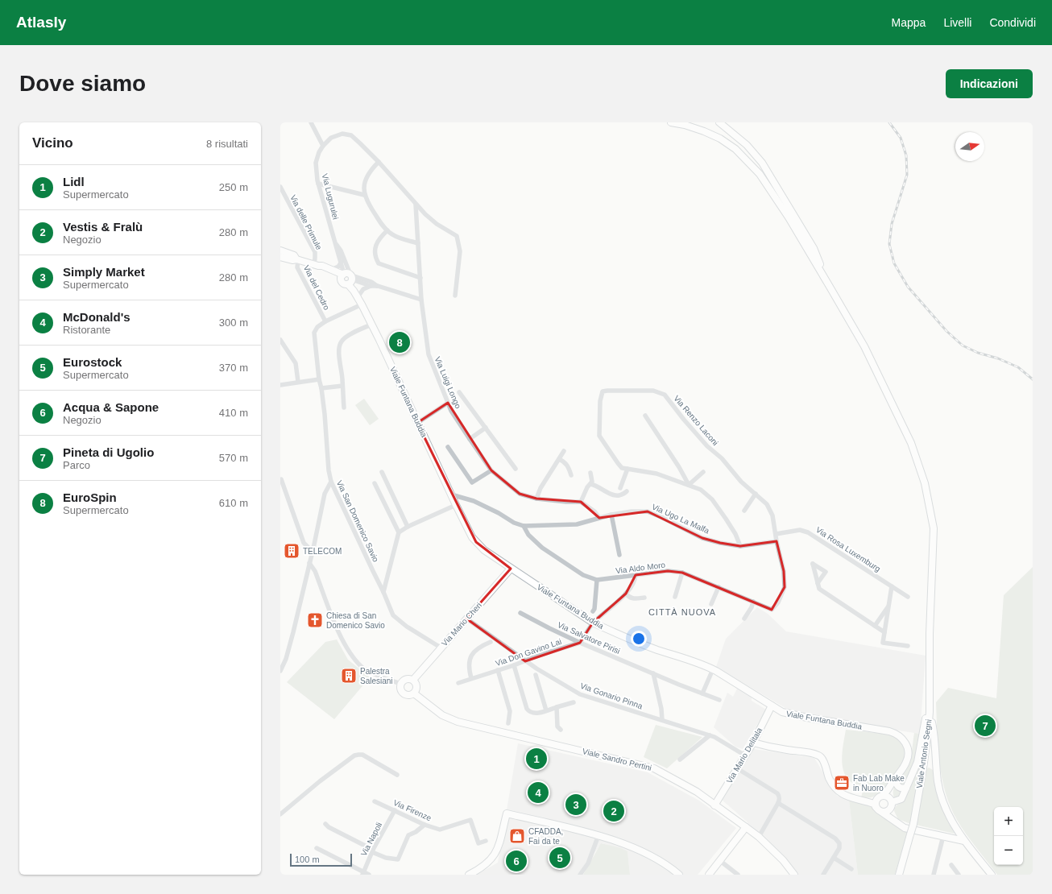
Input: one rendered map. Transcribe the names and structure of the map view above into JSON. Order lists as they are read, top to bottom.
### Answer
{
  "streets": {
    "main road": [
      "Viale Funtana Buddia",
      "Via Mario Cheri",
      "Viale Antonio Segni",
      "Via Mario Delitala",
      "Viale Sandro Pertini"
    ],
    "street": [
      "Via Lugurulei",
      "Via delle Primule",
      "Via del Cedro",
      "Via Luigi Longo",
      "Via Renzo Laconi",
      "Via Ugo La Malfa",
      "Via San Domenico Savio",
      "Via Rosa Luxemburg",
      "Via Aldo Moro",
      "Via Salvatore Pirisi",
      "Via Don Gavino Lai",
      "Via Gonario Pinna",
      "Via Firenze",
      "Via Napoli"
    ]
  },
  "crossings": [
    ["Via Lugurulei", "Via Luigi Longo"],
    ["Via Lugurulei", "Viale Funtana Buddia"],
    ["Via del Cedro", "Via San Domenico Savio"],
    ["Viale Funtana Buddia", "Via Ugo La Malfa"],
    ["Viale Funtana Buddia", "Via San Domenico Savio"],
    ["Viale Funtana Buddia", "Via Mario Cheri"],
    ["Viale Funtana Buddia", "Via Mario Delitala"],
    ["Via Renzo Laconi", "Via Ugo La Malfa"],
    ["Via Ugo La Malfa", "Via Aldo Moro"],
    ["Via San Domenico Savio", "Via Mario Cheri"],
    ["Via Mario Cheri", "Via Gonario Pinna"],
    ["Via Mario Cheri", "Viale Sandro Pertini"],
    ["Via Salvatore Pirisi", "Via Don Gavino Lai"],
    ["Via Don Gavino Lai", "Via Gonario Pinna"],
    ["Via Gonario Pinna", "Via Mario Delitala"],
    ["Via Mario Delitala", "Viale Sandro Pertini"],
    ["Via Firenze", "Via Napoli"]
  ],
  "districts": ["CITTÀ NUOVA"],
  "places": {
    "building": ["TELECOM", "Palestra Salesiani"],
    "church": ["Chiesa di San Domenico Savio"],
    "office": ["Fab Lab Make in Nuoro"],
    "shop": ["CFADDA, Fai da te"]
  },
  "scale_bar": "100 m",
  "north": "right",
  "page": {
    "header": "Atlasly",
    "nav": ["Mappa", "Livelli", "Condividi"],
    "buttons": "Indicazioni",
    "title": "Dove siamo",
    "heading": ["Vicino", "8 risultati"],
    "list": [
      {
        "mark": "1",
        "name": "Lidl",
        "note": "Supermercato",
        "value": "250 m"
      },
      {
        "mark": "2",
        "name": "Vestis & Fralù",
        "note": "Negozio",
        "value": "280 m"
      },
      {
        "mark": "3",
        "name": "Simply Market",
        "note": "Supermercato",
        "value": "280 m"
      },
      {
        "mark": "4",
        "name": "McDonald's",
        "note": "Ristorante",
        "value": "300 m"
      },
      {
        "mark": "5",
        "name": "Eurostock",
        "note": "Supermercato",
        "value": "370 m"
      },
      {
        "mark": "6",
        "name": "Acqua & Sapone",
        "note": "Negozio",
        "value": "410 m"
      },
      {
        "mark": "7",
        "name": "Pineta di Ugolio",
        "note": "Parco",
        "value": "570 m"
      },
      {
        "mark": "8",
        "name": "EuroSpin",
        "note": "Supermercato",
        "value": "610 m"
      }
    ],
    "pins": [
      "8",
      "7",
      "1",
      "4",
      "3",
      "2",
      "5",
      "6"
    ],
    "map_buttons": ["+", "−"],
    "scale": "100 m"
  }
}
